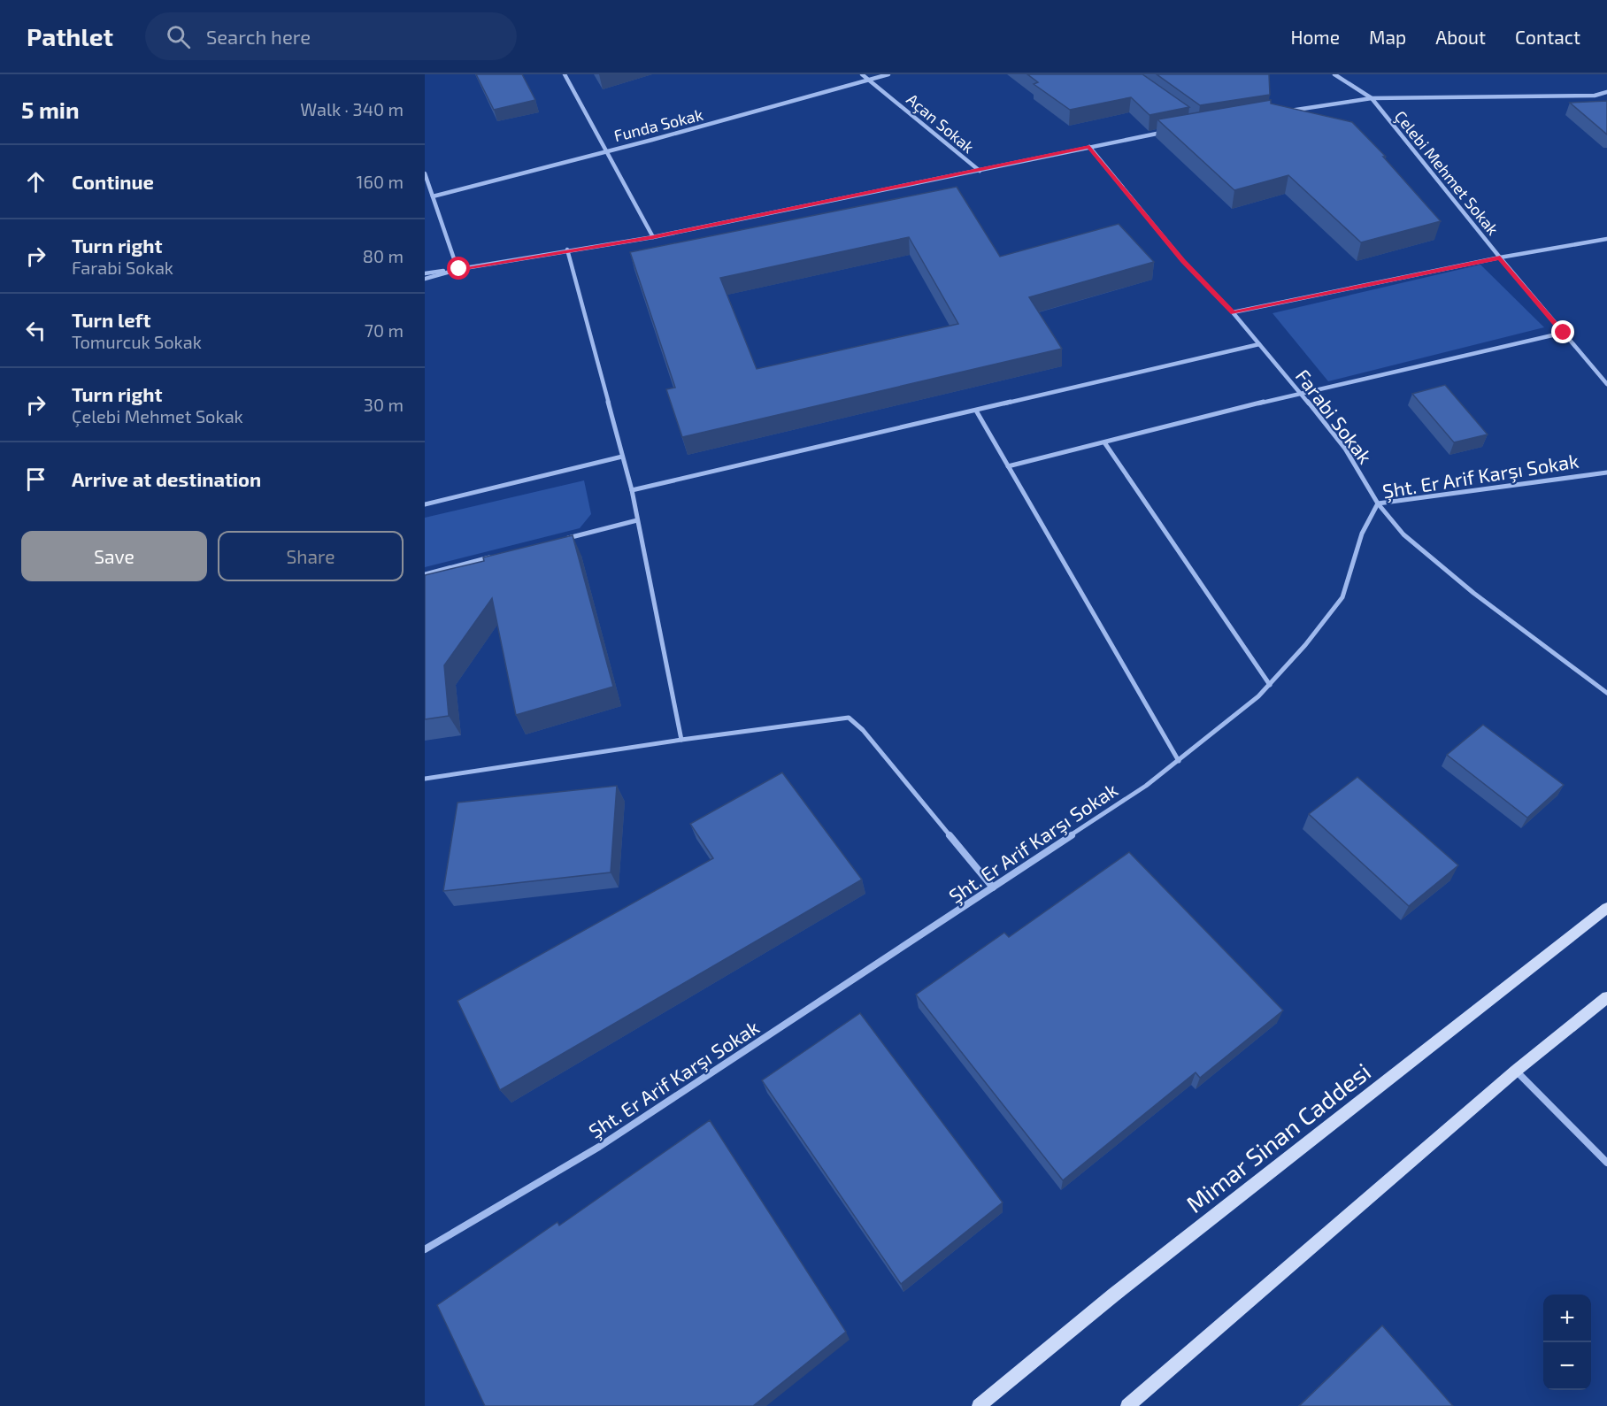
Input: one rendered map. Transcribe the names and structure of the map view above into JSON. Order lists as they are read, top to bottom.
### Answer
{
  "streets": {
    "main road": ["Mimar Sinan Caddesi"],
    "street": [
      "Açan Sokak",
      "Funda Sokak",
      "Çelebi Mehmet Sokak",
      "Farabi Sokak",
      "Şht. Er Arif Karşı Sokak"
    ]
  },
  "crossings": [
    ["Açan Sokak", "Funda Sokak"],
    ["Farabi Sokak", "Şht. Er Arif Karşı Sokak"]
  ],
  "page": {
    "header": "Pathlet",
    "search": "Search here",
    "nav": [
      "Home",
      "Map",
      "About",
      "Contact"
    ],
    "heading": ["5 min", "Walk · 340 m"],
    "list": [
      ["Continue", "160 m"],
      ["Turn right", "Farabi Sokak", "80 m"],
      ["Turn left", "Tomurcuk Sokak", "70 m"],
      ["Turn right", "Çelebi Mehmet Sokak", "30 m"],
      "Arrive at destination"
    ],
    "buttons": ["Save", "Share"],
    "map_buttons": ["+", "−"]
  }
}
